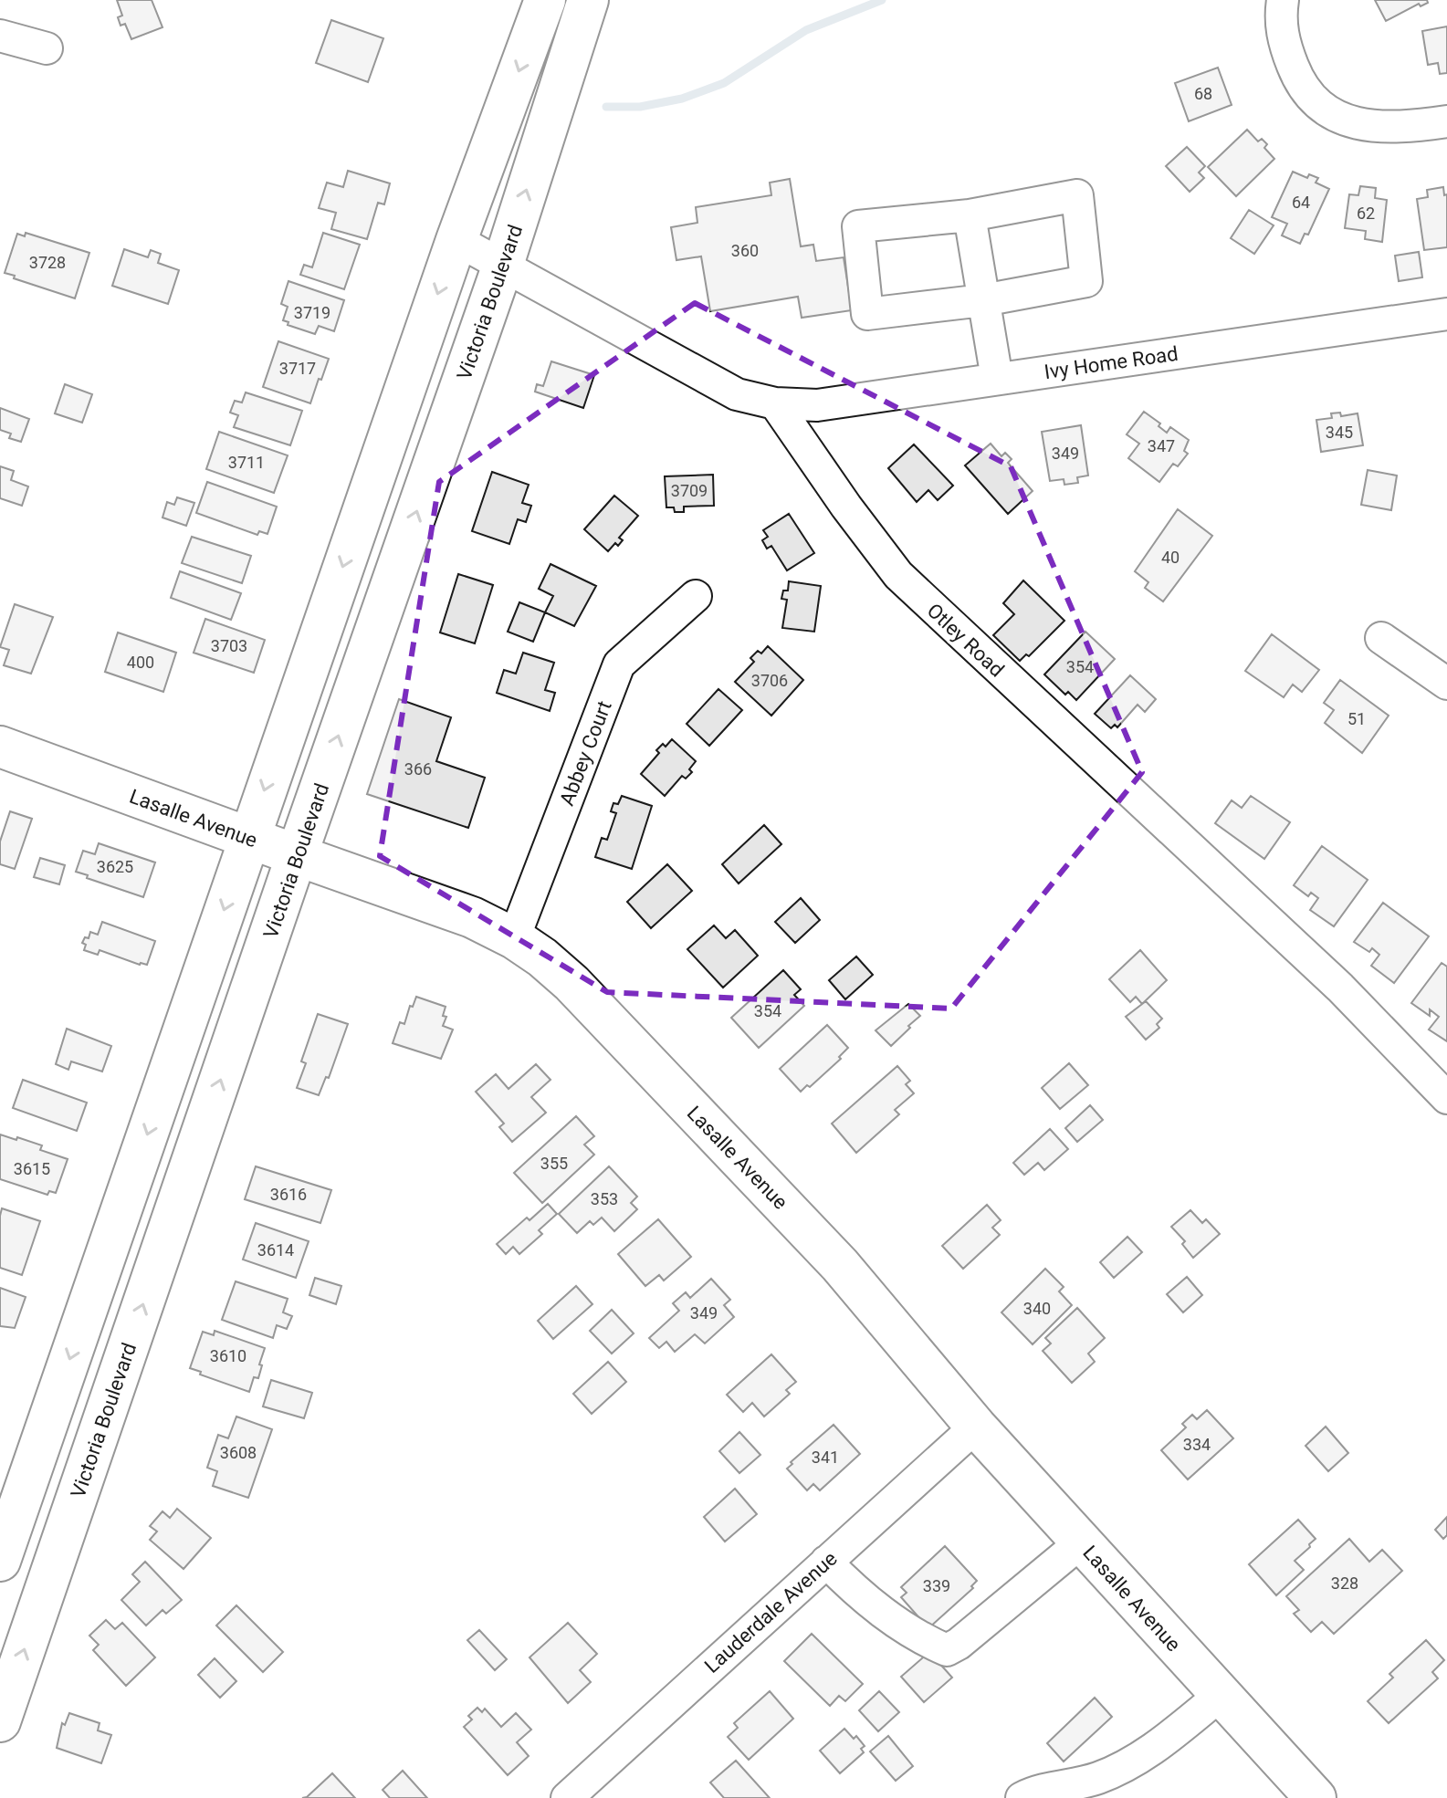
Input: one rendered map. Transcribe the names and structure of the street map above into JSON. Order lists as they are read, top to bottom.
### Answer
{
  "streets": {
    "main road": ["Victoria Boulevard", "Lasalle Avenue"],
    "street": [
      "Ivy Home Road",
      "Otley Road",
      "Abbey Court",
      "Lauderdale Avenue"
    ]
  },
  "crossings": [
    ["Victoria Boulevard", "Lasalle Avenue"],
    ["Ivy Home Road", "Otley Road"],
    ["Abbey Court", "Lasalle Avenue"],
    ["Lasalle Avenue", "Lauderdale Avenue"]
  ],
  "house_numbers": [
    "68",
    "64",
    "62",
    "360",
    "3728",
    "3719",
    "3717",
    "345",
    "347",
    "349",
    "3711",
    "3709",
    "40",
    "3703",
    "400",
    "354",
    "3706",
    "51",
    "366",
    "3625",
    "354",
    "355",
    "3615",
    "3616",
    "353",
    "3614",
    "340",
    "349",
    "3610",
    "334",
    "3608",
    "341",
    "328",
    "339"
  ]
}
